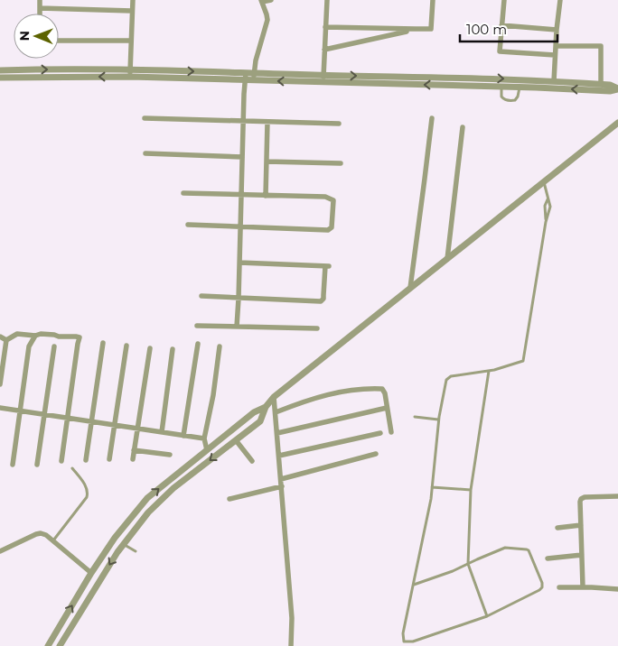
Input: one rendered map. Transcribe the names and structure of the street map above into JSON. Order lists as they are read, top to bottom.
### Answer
{
  "scale_bar": "100 m",
  "north": "left"
}
